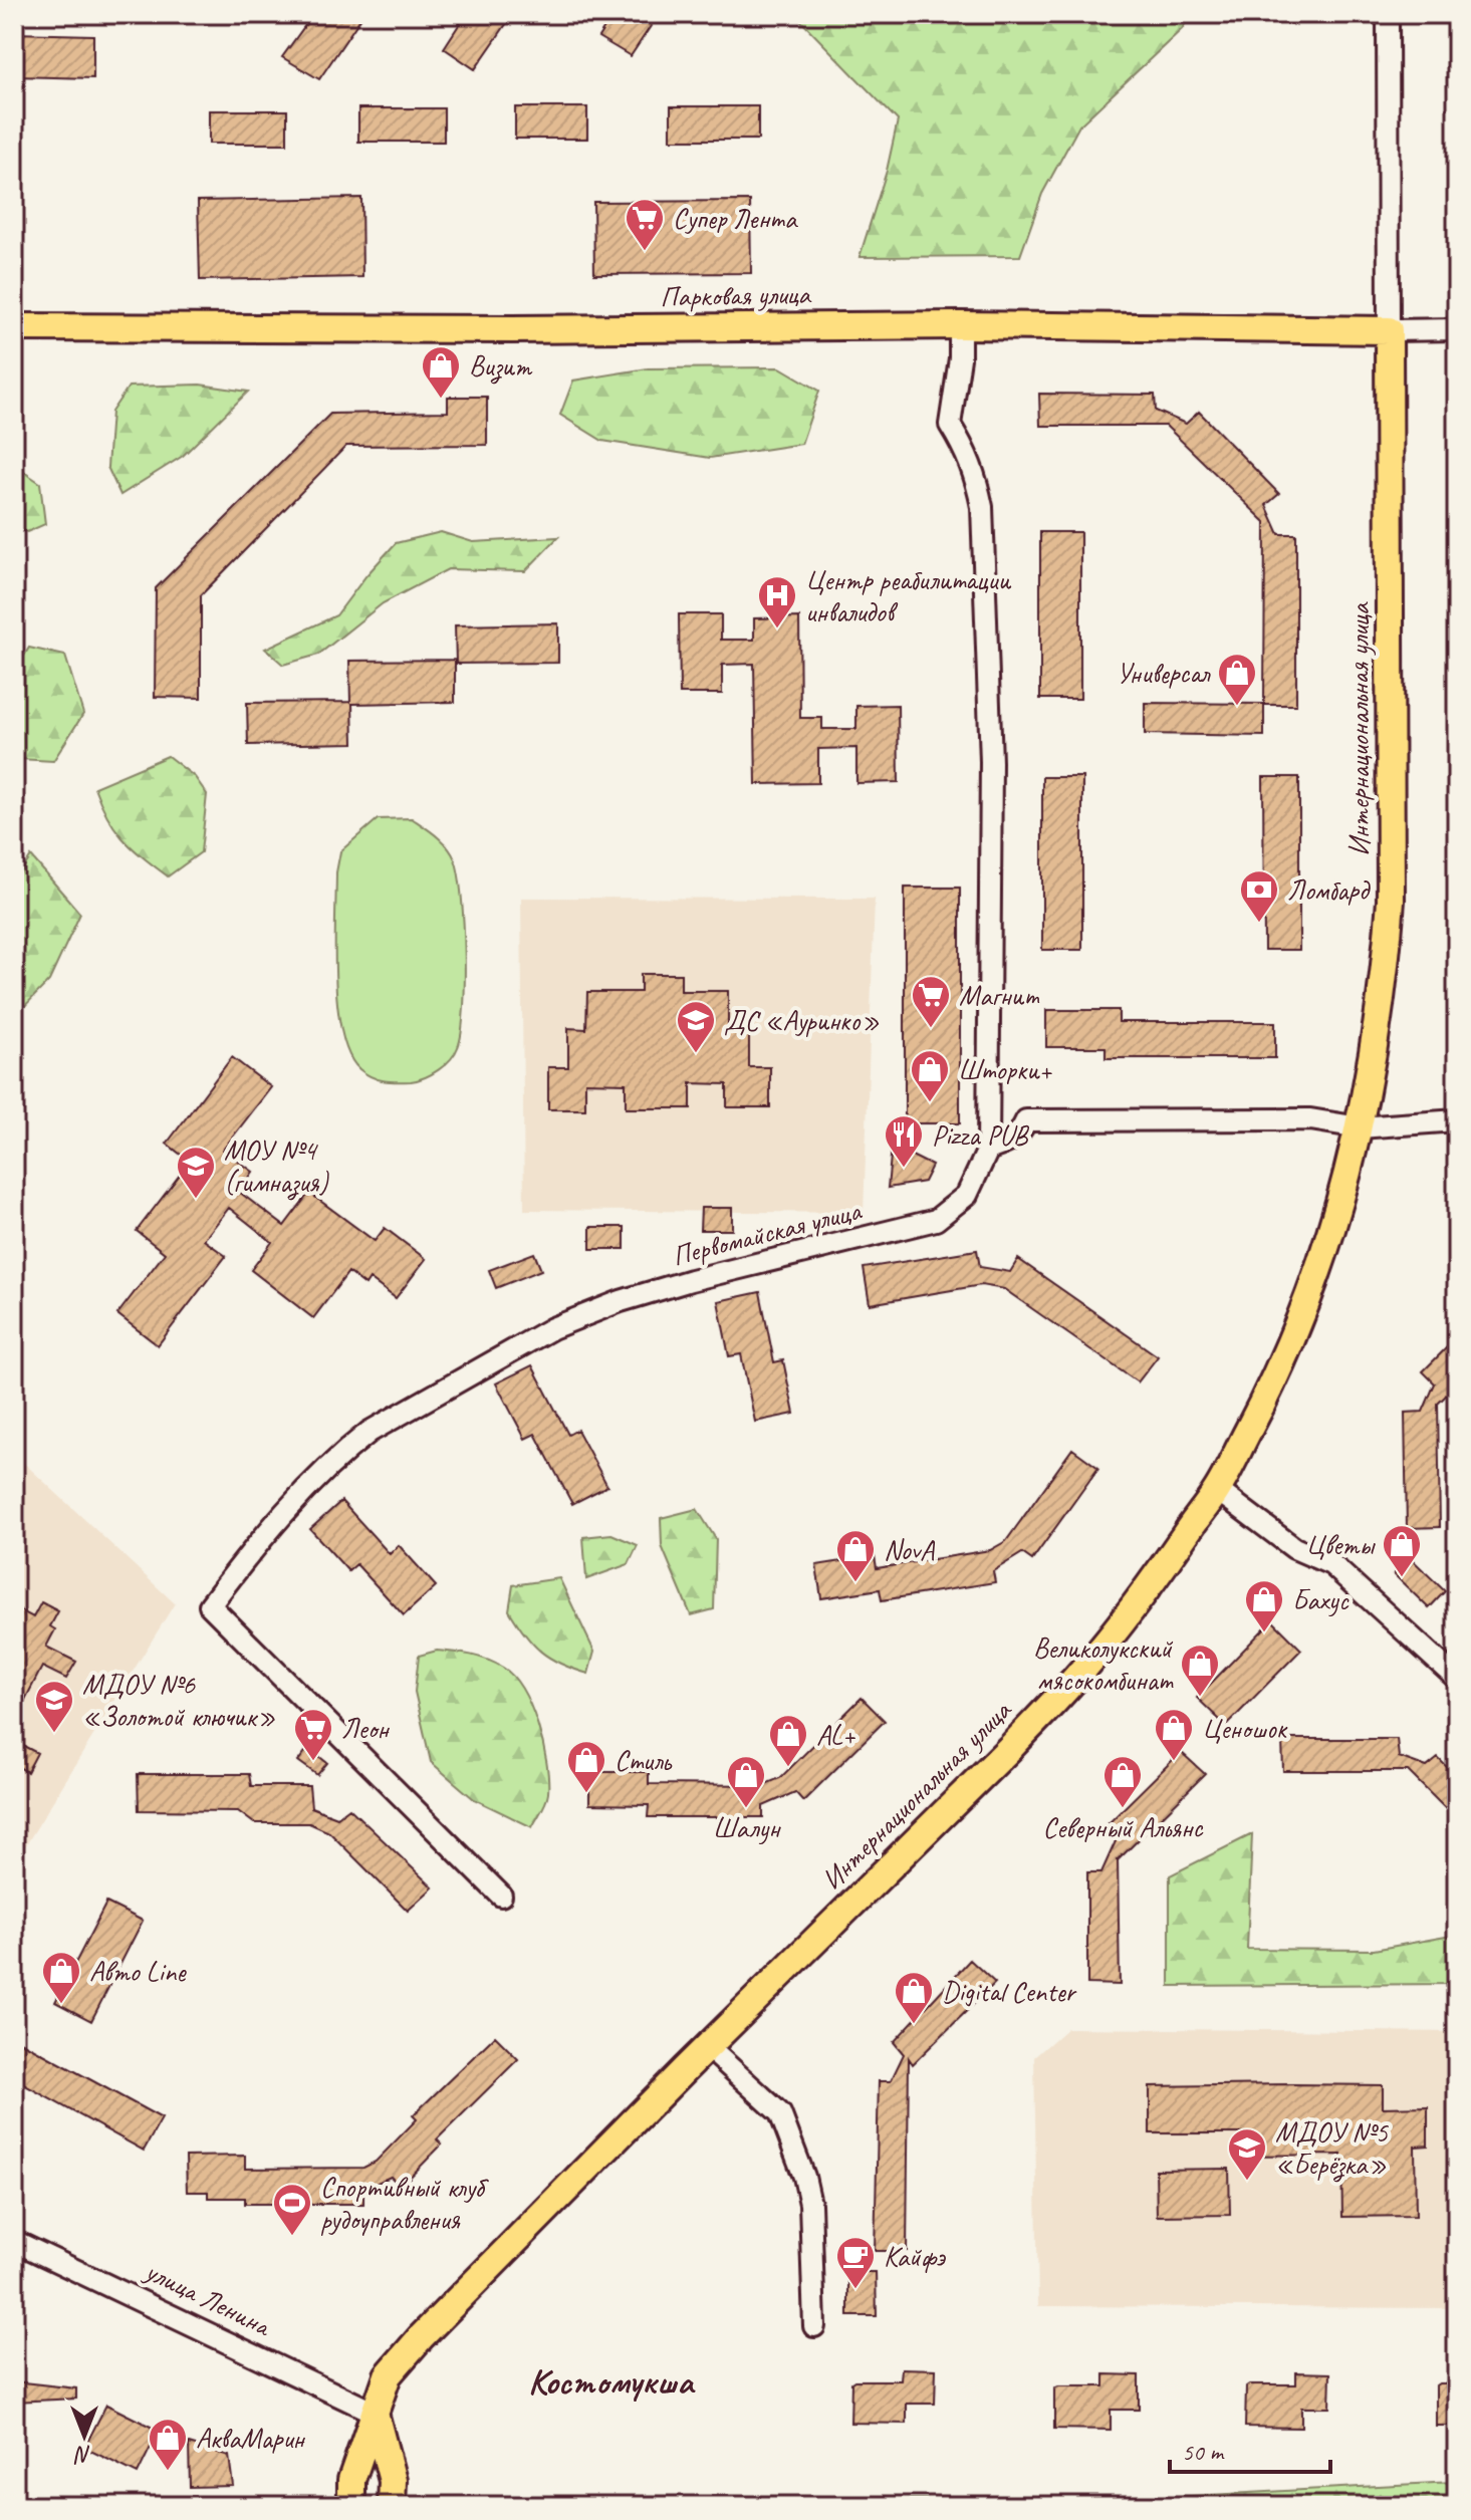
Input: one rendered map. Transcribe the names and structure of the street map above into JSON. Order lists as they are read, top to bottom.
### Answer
{
  "streets": {
    "main road": ["Парковая улица", "Интернациональная улица"],
    "street": ["Первомайская улица", "улица Ленина"]
  },
  "crossings": [
    ["Парковая улица", "Интернациональная улица"],
    ["Парковая улица", "Первомайская улица"],
    ["Интернациональная улица", "улица Ленина"]
  ],
  "districts": ["Костомукша"],
  "places": {
    "supermarket": ["Супер Лента", "Магнит", "Леон"],
    "shop": [
      "Визит",
      "Универсал",
      "Шторки+",
      "Цветы",
      "NovA",
      "Бахус",
      "Великолукский мясокомбинат",
      "Ценошок",
      "AL+",
      "Стиль",
      "Шалун",
      "Северный Альянс",
      "Авто Line",
      "Digital Center",
      "АкваМарин"
    ],
    "hospital": ["Центр реабилитации инвалидов"],
    "bank": ["Ломбард"],
    "school or university": [
      "ДС «Ауринко»",
      "МОУ №4 (гимназия)",
      "МДОУ №6 «Золотой ключик»",
      "МДОУ №5 «Берёзка»"
    ],
    "restaurant": ["Pizza PUB"],
    "sports": ["Спортивный клуб рудоуправления"],
    "cafe": ["Кайфэ"]
  },
  "scale_bar": "50 m",
  "north": "bottom"
}
